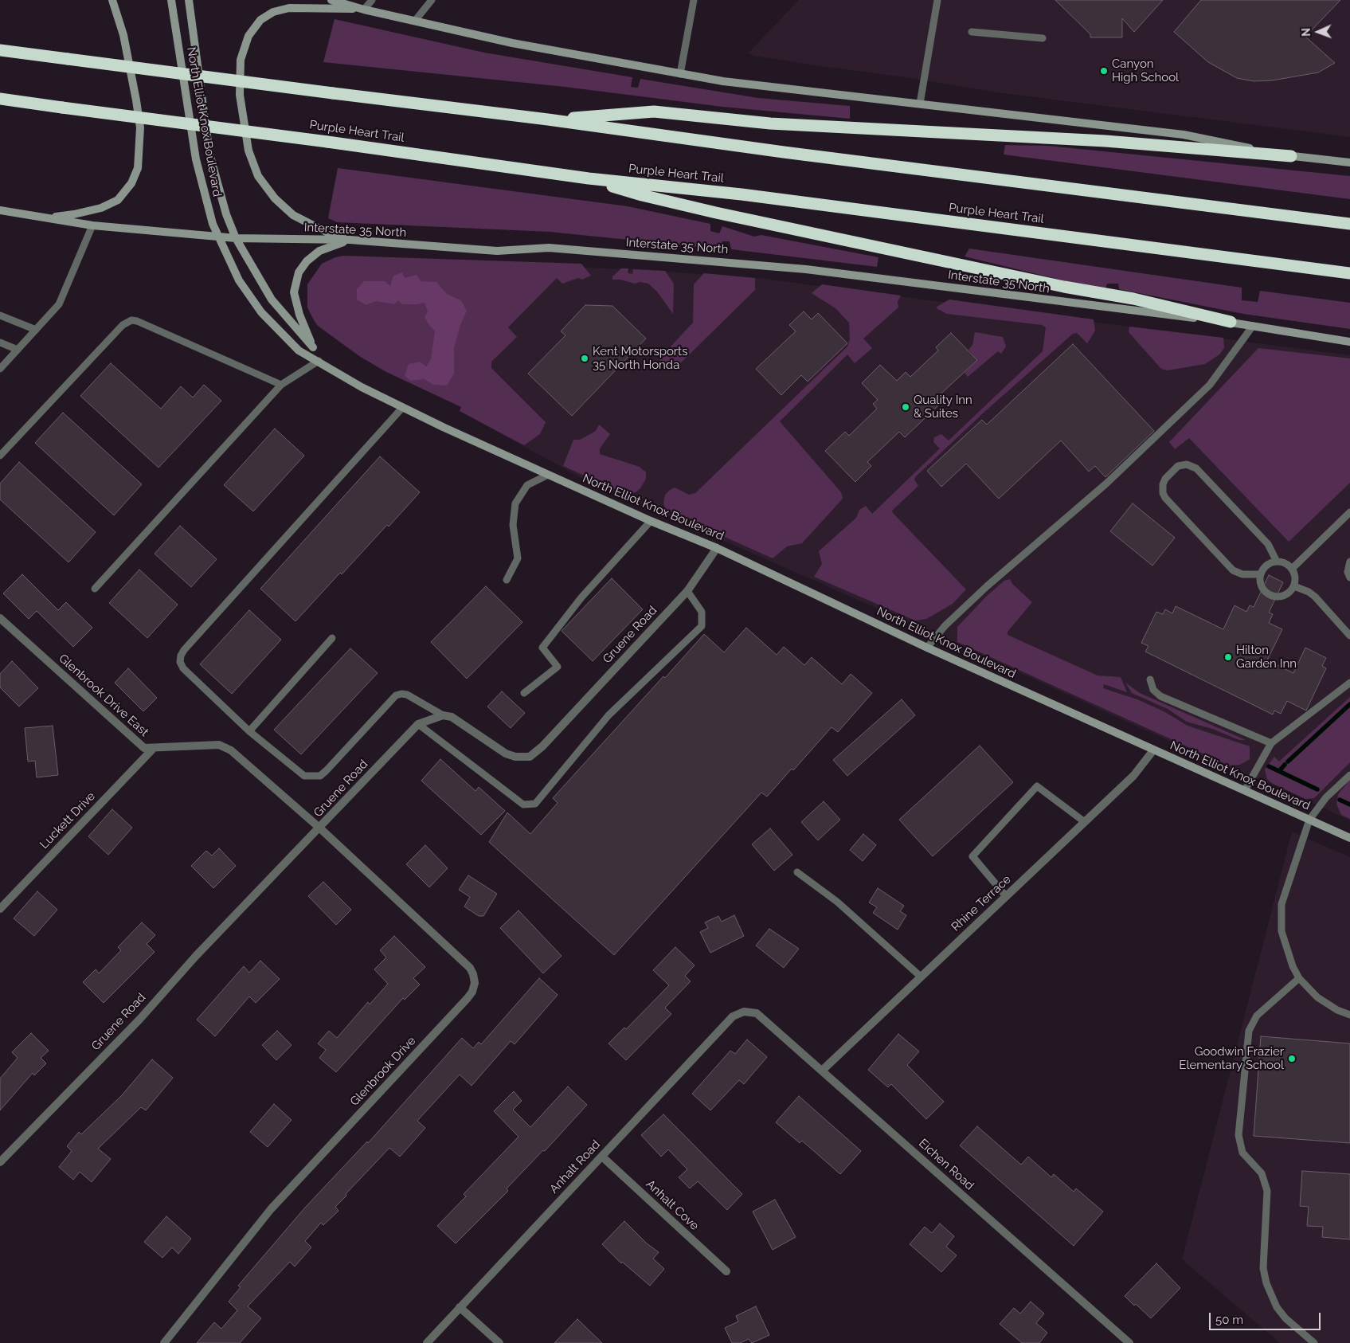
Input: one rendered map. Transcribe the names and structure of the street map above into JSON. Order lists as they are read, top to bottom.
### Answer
{
  "streets": {
    "highway": ["Purple Heart Trail"],
    "main road": ["North Elliot Knox Boulevard", "Interstate 35 North"],
    "street": [
      "Gruene Road",
      "Glenbrook Drive East",
      "Luckett Drive",
      "Rhine Terrace",
      "Glenbrook Drive",
      "Eichen Road",
      "Anhalt Road",
      "Anhalt Cove"
    ]
  },
  "crossings": [
    ["North Elliot Knox Boulevard", "Interstate 35 North"],
    ["North Elliot Knox Boulevard", "Gruene Road"],
    ["North Elliot Knox Boulevard", "Rhine Terrace"],
    ["Gruene Road", "Glenbrook Drive East"],
    ["Gruene Road", "Glenbrook Drive"],
    ["Glenbrook Drive East", "Luckett Drive"],
    ["Glenbrook Drive East", "Glenbrook Drive"],
    ["Rhine Terrace", "Eichen Road"],
    ["Eichen Road", "Anhalt Road"],
    ["Anhalt Road", "Anhalt Cove"]
  ],
  "places": [
    "Canyon High School",
    "Kent Motorsports 35 North Honda",
    "Quality Inn & Suites",
    "Hilton Garden Inn",
    "Goodwin Frazier Elementary School"
  ],
  "scale_bar": "50 m",
  "north": "left"
}
